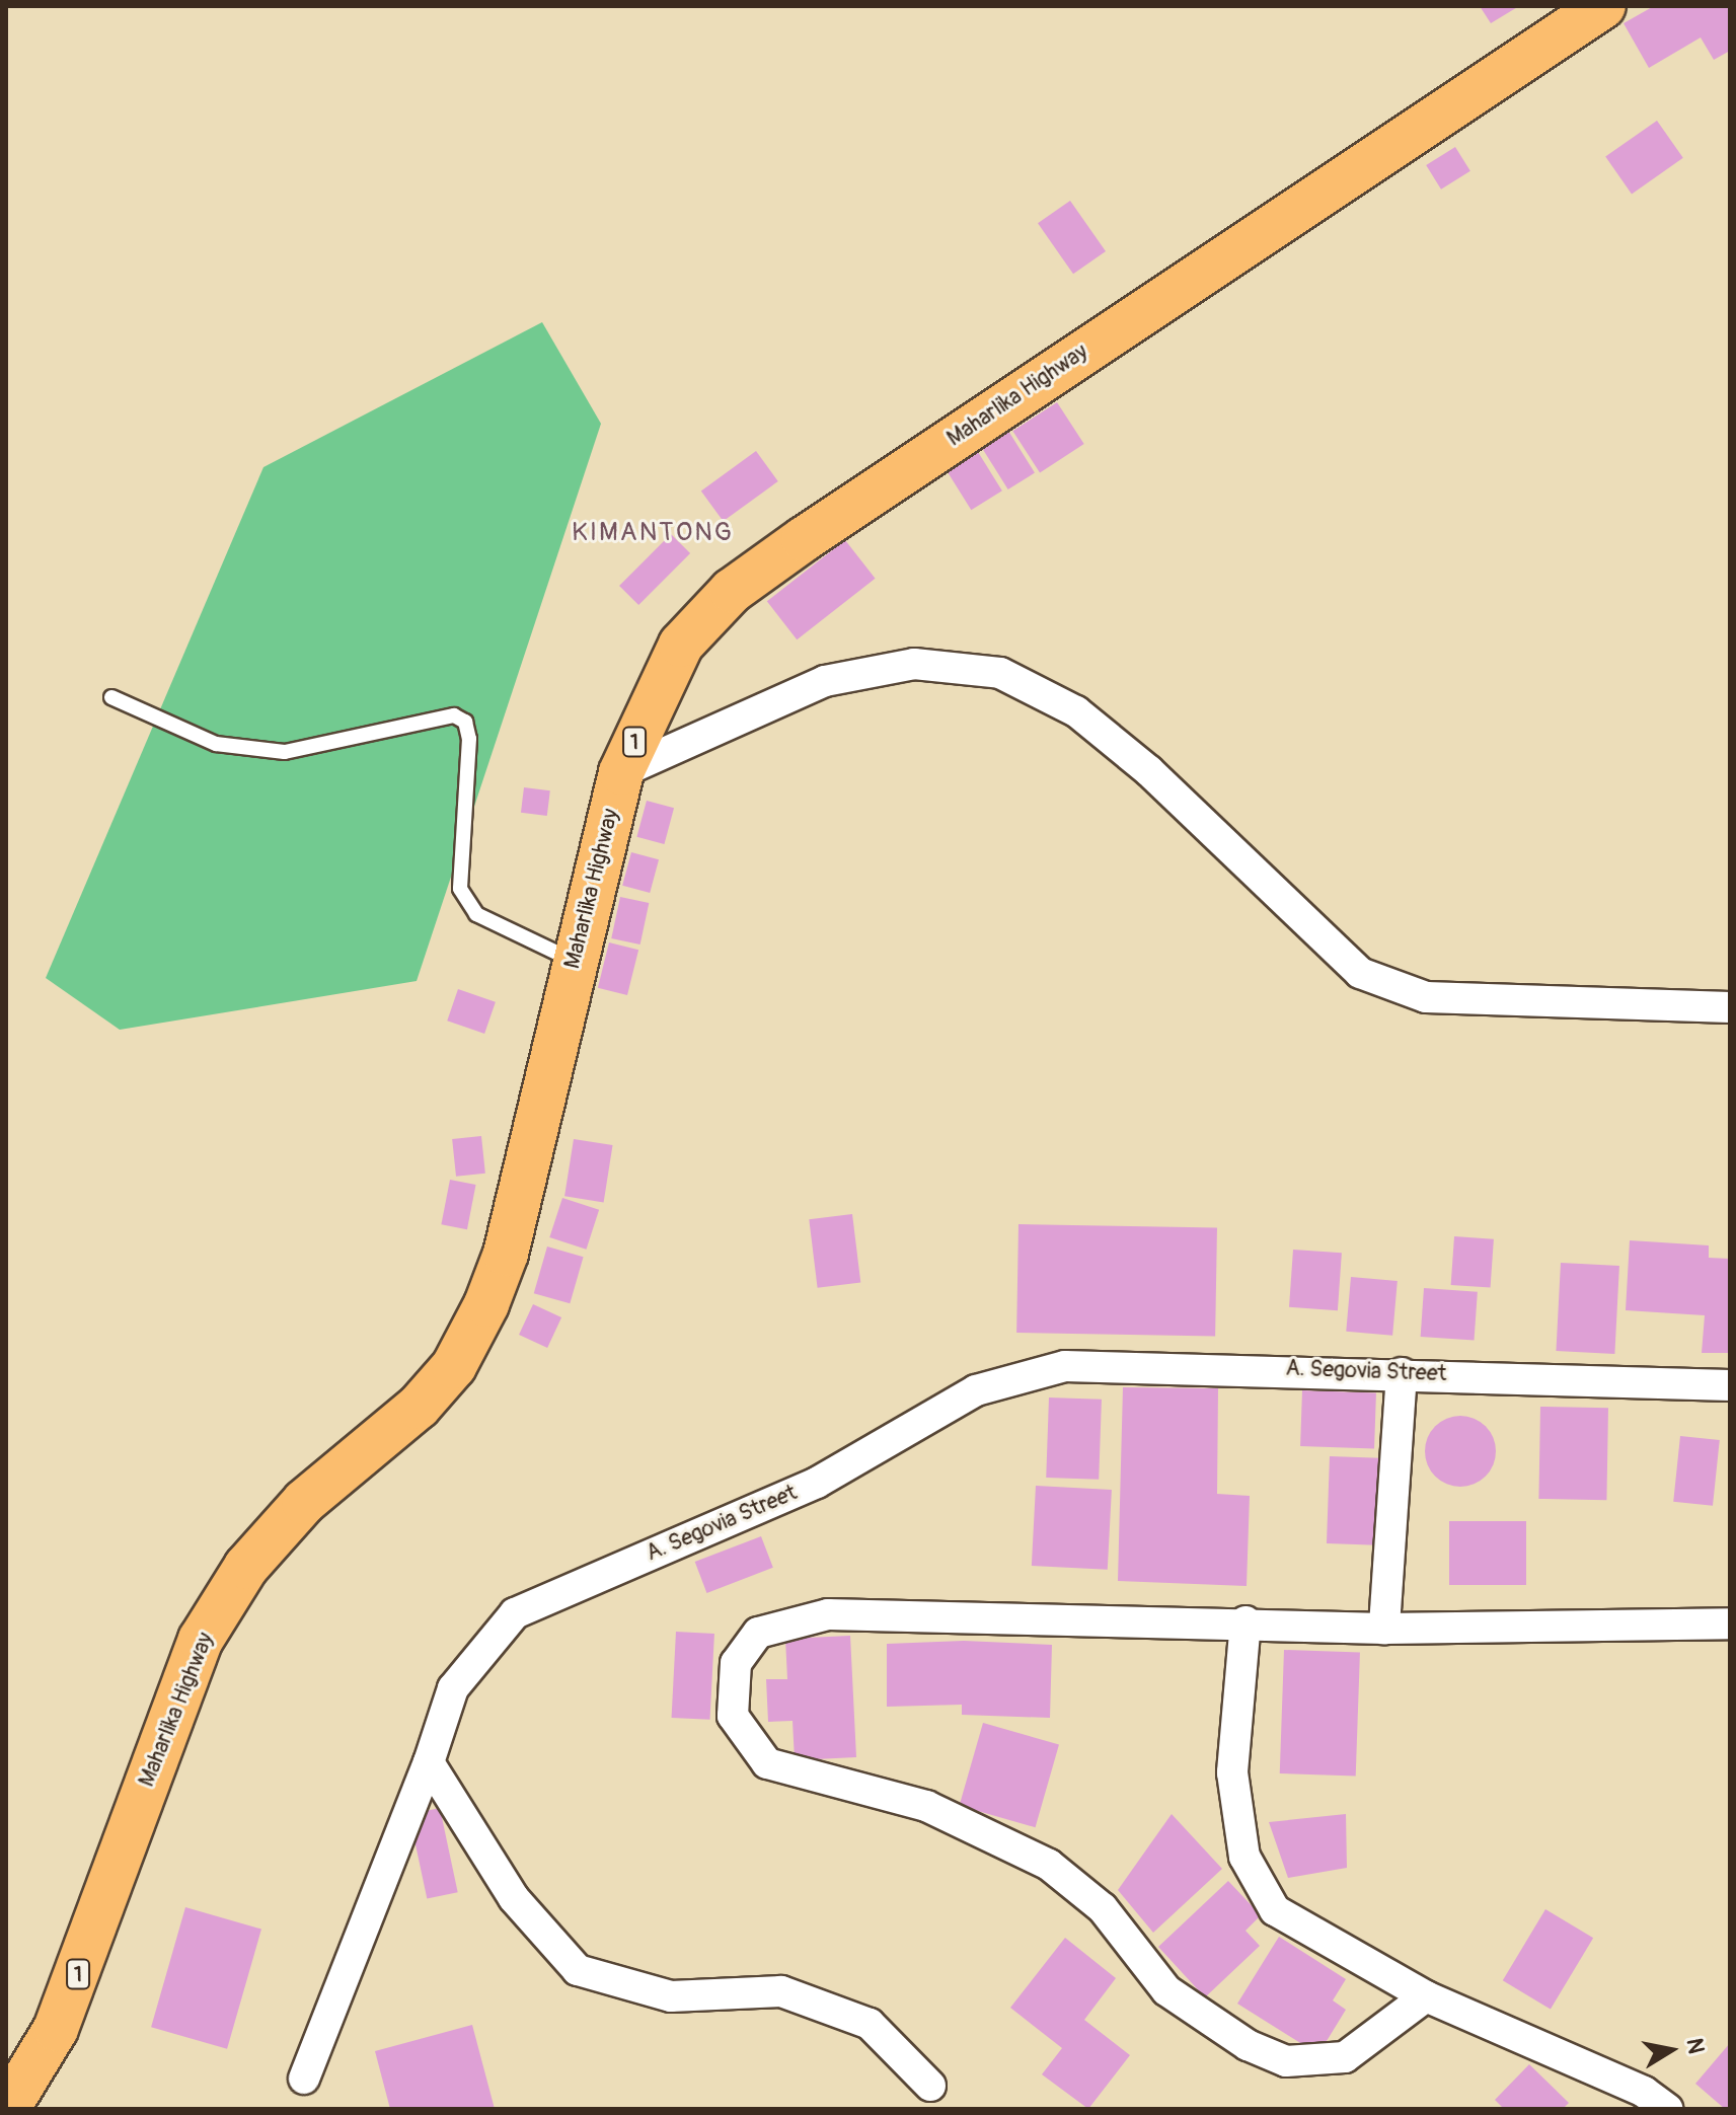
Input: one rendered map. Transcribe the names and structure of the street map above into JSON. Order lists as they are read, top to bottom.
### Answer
{
  "streets": {
    "main road": ["Maharlika Highway", "1"],
    "street": ["A. Segovia Street"]
  },
  "districts": ["KIMANTONG"],
  "north": "right"
}
